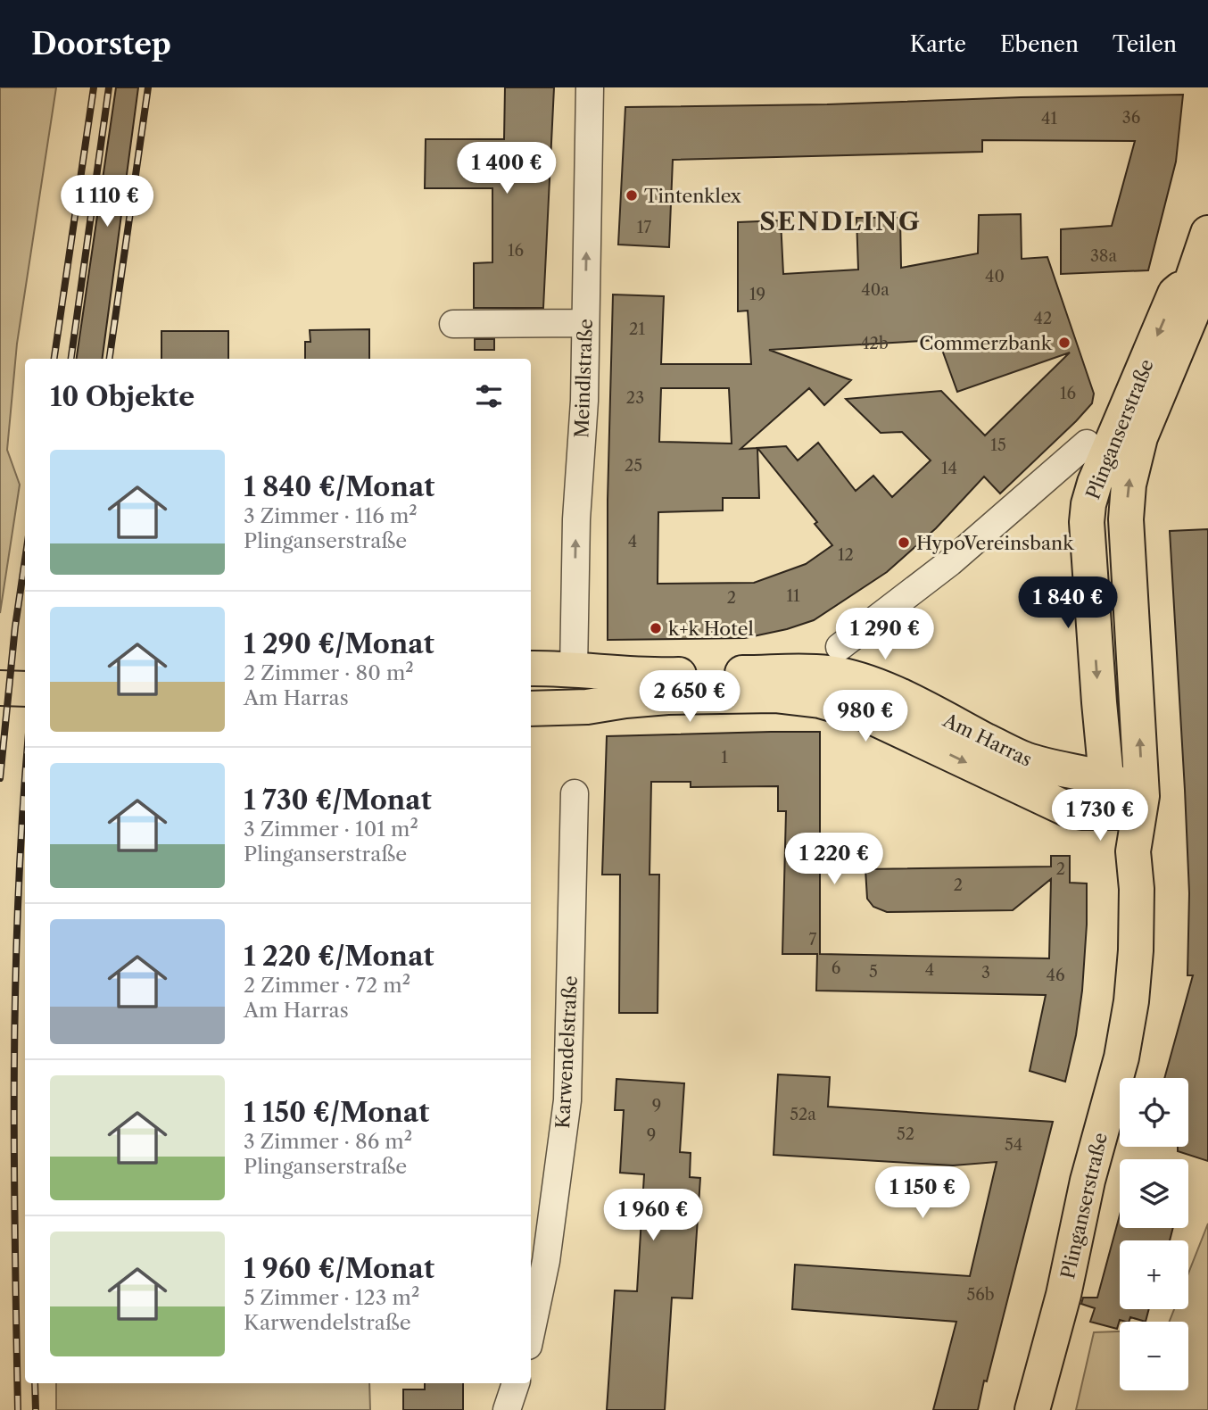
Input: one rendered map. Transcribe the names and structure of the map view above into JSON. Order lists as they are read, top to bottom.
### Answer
{
  "streets": {
    "main road": ["Plinganserstraße", "Am Harras"],
    "street": ["Meindlstraße", "Karwendelstraße"]
  },
  "crossings": [
    ["Plinganserstraße", "Am Harras"]
  ],
  "one_way": ["Meindlstraße"],
  "districts": ["SENDLING"],
  "places": [
    "Tintenklex",
    "Commerzbank",
    "HypoVereinsbank",
    "k+k Hotel"
  ],
  "house_numbers": [
    "36",
    "41",
    "17",
    "16",
    "38a",
    "40",
    "40a",
    "19",
    "42",
    "21",
    "42b",
    "16",
    "23",
    "15",
    "25",
    "14",
    "4",
    "12",
    "11",
    "2",
    "1",
    "2",
    "2",
    "7",
    "6",
    "4",
    "5",
    "3",
    "46",
    "9",
    "52a",
    "52",
    "9",
    "54",
    "56b"
  ],
  "page": {
    "header": "Doorstep",
    "nav": ["Karte", "Ebenen", "Teilen"],
    "price": [
      "1 400 €",
      "1 110 €",
      "1 840 €",
      "1 290 €",
      "2 650 €",
      "980 €",
      "1 730 €",
      "1 220 €",
      "1 150 €",
      "1 960 €"
    ],
    "heading": "10 Objekte",
    "list": [
      {
        "name": "1 840 €/Monat",
        "note": "3 Zimmer · 116 m² · Plinganserstraße"
      },
      {
        "name": "1 290 €/Monat",
        "note": "2 Zimmer · 80 m² · Am Harras"
      },
      {
        "name": "1 730 €/Monat",
        "note": "3 Zimmer · 101 m² · Plinganserstraße"
      },
      {
        "name": "1 220 €/Monat",
        "note": "2 Zimmer · 72 m² · Am Harras"
      },
      {
        "name": "1 150 €/Monat",
        "note": "3 Zimmer · 86 m² · Plinganserstraße"
      },
      {
        "name": "1 960 €/Monat",
        "note": "5 Zimmer · 123 m² · Karwendelstraße"
      }
    ],
    "map_buttons": ["+", "−"]
  }
}
